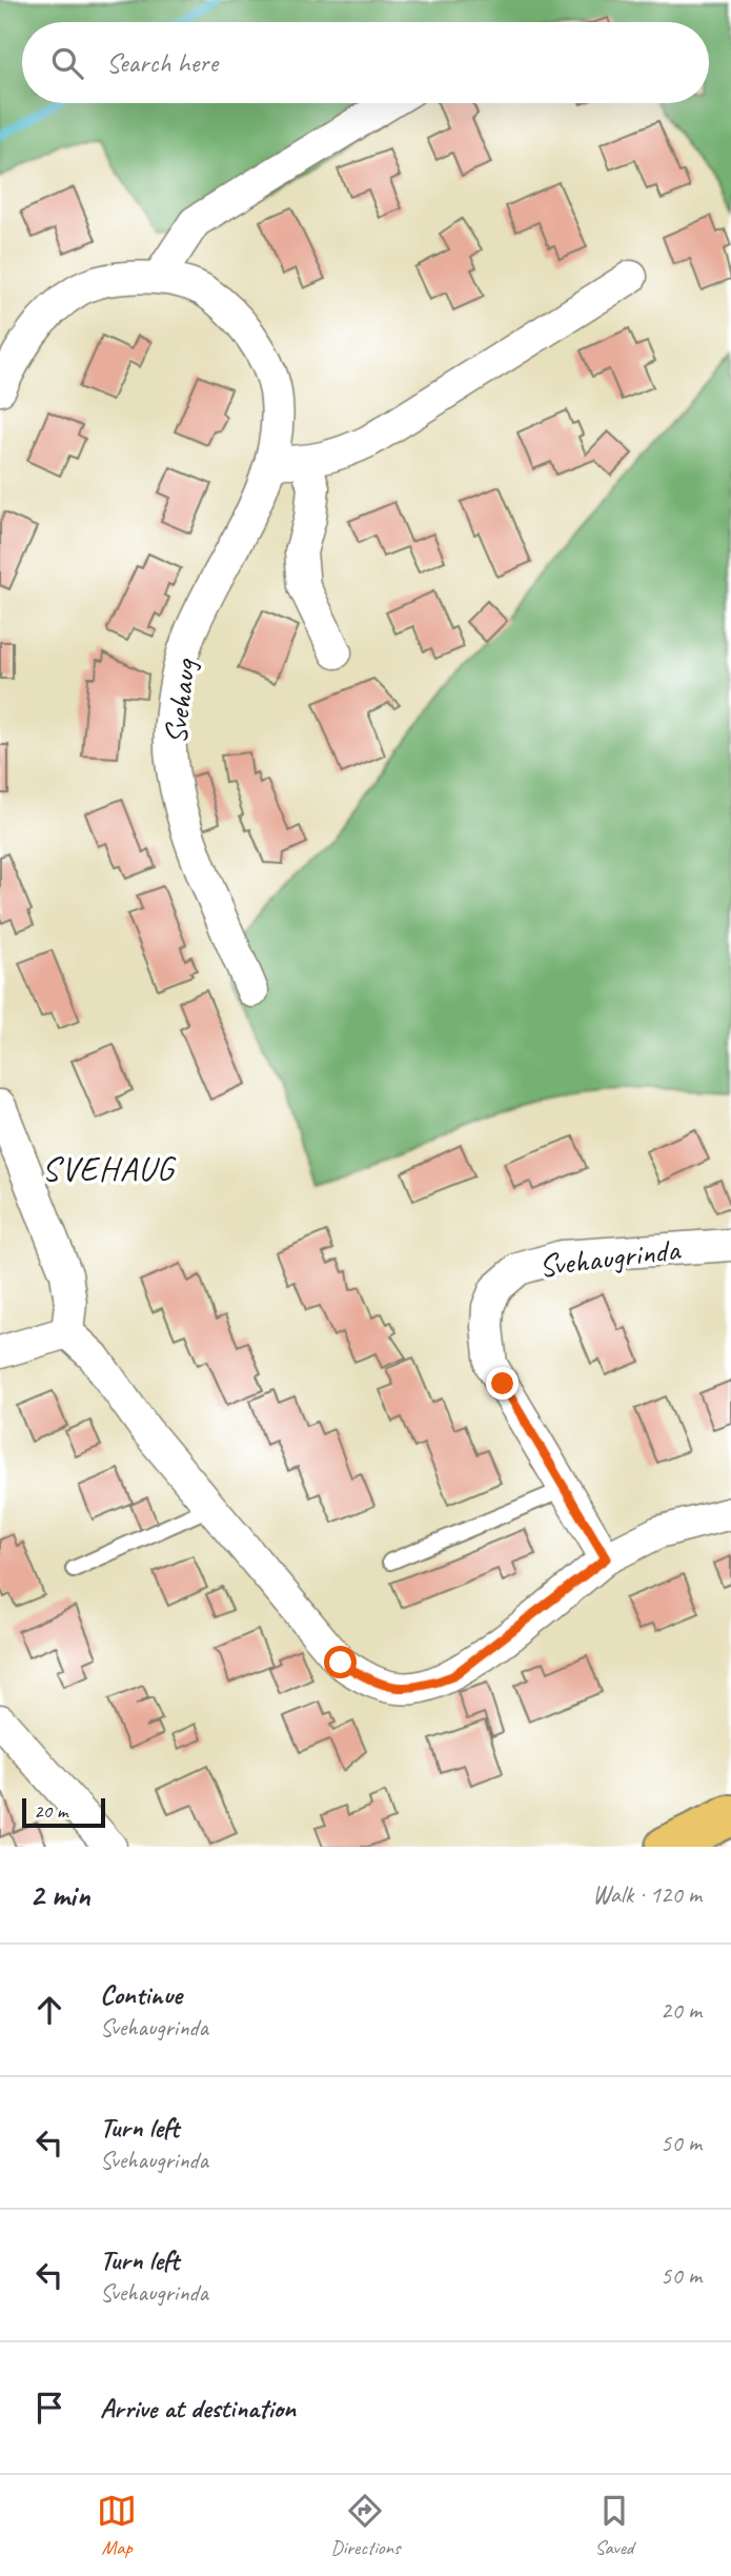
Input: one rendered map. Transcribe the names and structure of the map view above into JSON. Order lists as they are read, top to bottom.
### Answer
{
  "streets": {
    "street": ["Svehaug", "Svehaugrinda"]
  },
  "districts": ["SVEHAUG"],
  "scale_bar": "20 m",
  "page": {
    "search": "Search here",
    "scale": "20 m",
    "heading": ["2 min", "Walk · 120 m"],
    "list": [
      ["Continue", "Svehaugrinda", "20 m"],
      ["Turn left", "Svehaugrinda", "50 m"],
      ["Turn left", "Svehaugrinda", "50 m"],
      "Arrive at destination"
    ],
    "nav": ["Map", "Directions", "Saved"]
  }
}
